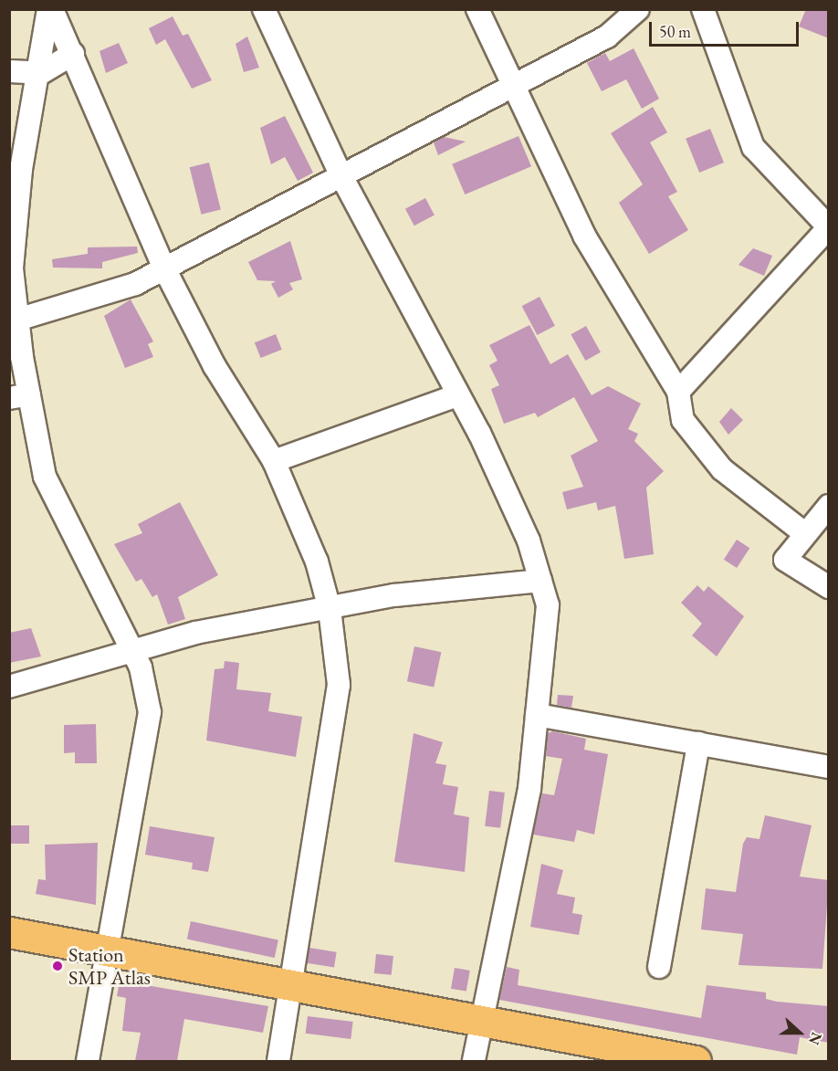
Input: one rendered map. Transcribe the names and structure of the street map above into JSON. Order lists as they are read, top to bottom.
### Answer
{
  "places": ["Station SMP Atlas"],
  "scale_bar": "50 m",
  "north": "right"
}
